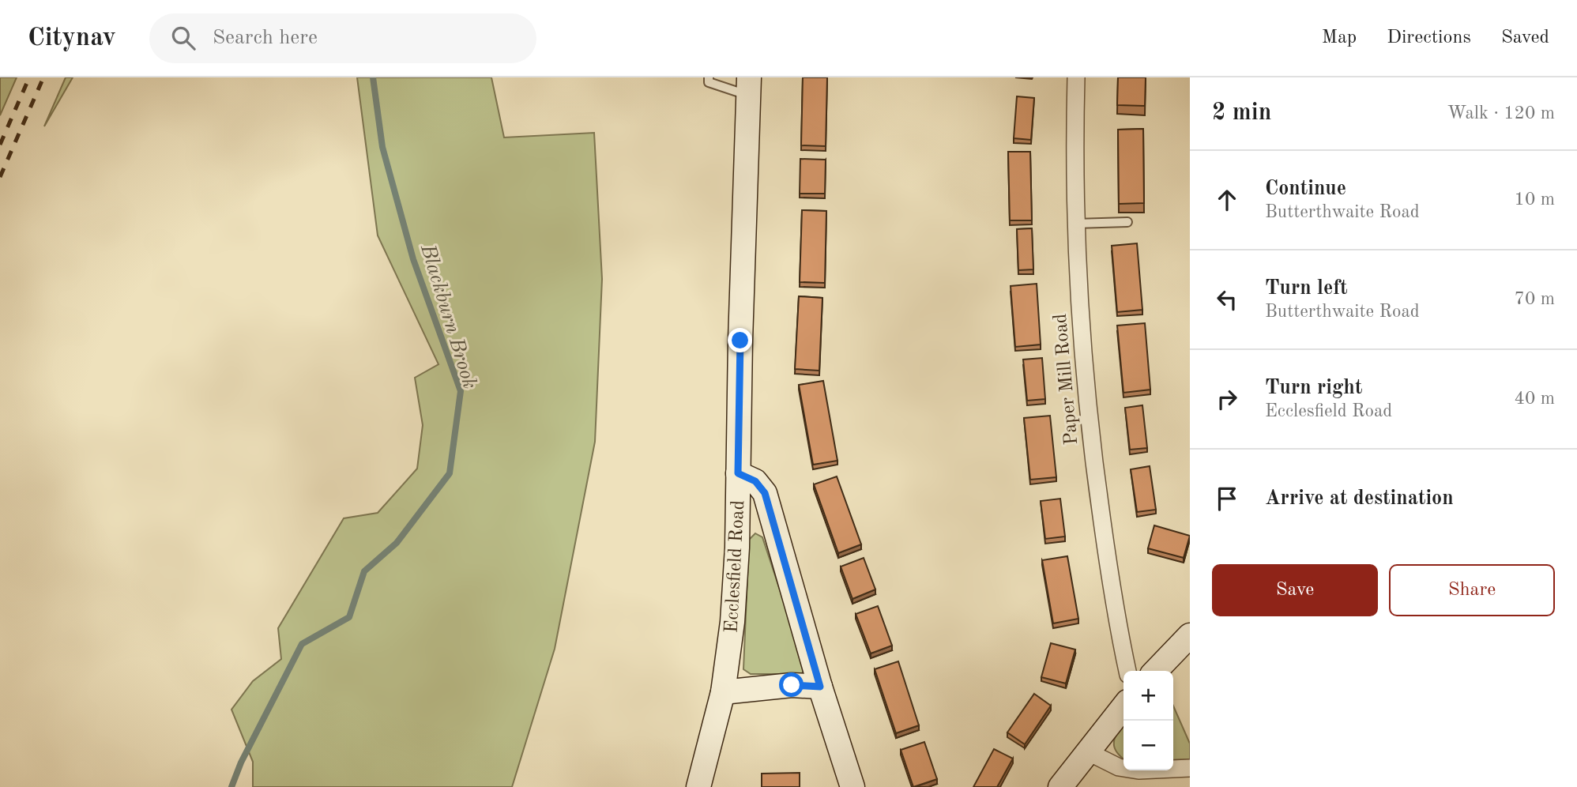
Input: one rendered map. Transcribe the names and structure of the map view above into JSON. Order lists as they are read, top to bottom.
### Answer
{
  "streets": {
    "main road": ["Ecclesfield Road"],
    "street": ["Paper Mill Road"]
  },
  "water": ["Blackburn Brook"],
  "page": {
    "header": "Citynav",
    "search": "Search here",
    "nav": ["Map", "Directions", "Saved"],
    "heading": ["2 min", "Walk · 120 m"],
    "list": [
      ["Continue", "Butterthwaite Road", "10 m"],
      ["Turn left", "Butterthwaite Road", "70 m"],
      ["Turn right", "Ecclesfield Road", "40 m"],
      "Arrive at destination"
    ],
    "buttons": ["Save", "Share"],
    "map_buttons": ["+", "−"]
  }
}
